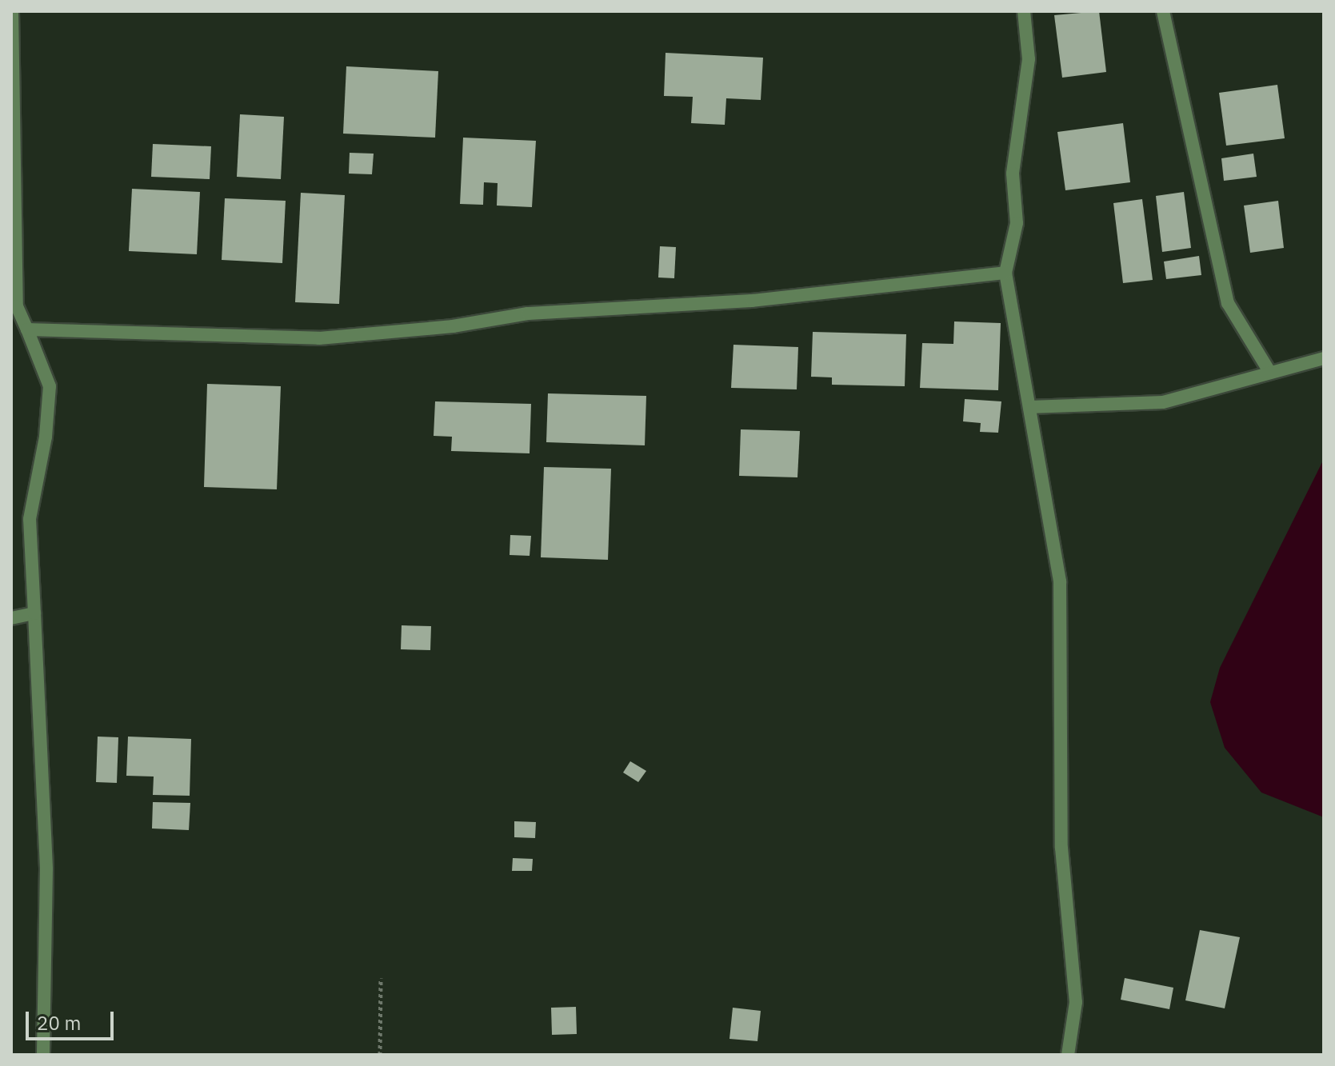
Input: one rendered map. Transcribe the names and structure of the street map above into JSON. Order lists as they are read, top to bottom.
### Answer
{
  "scale_bar": "20 m"
}
